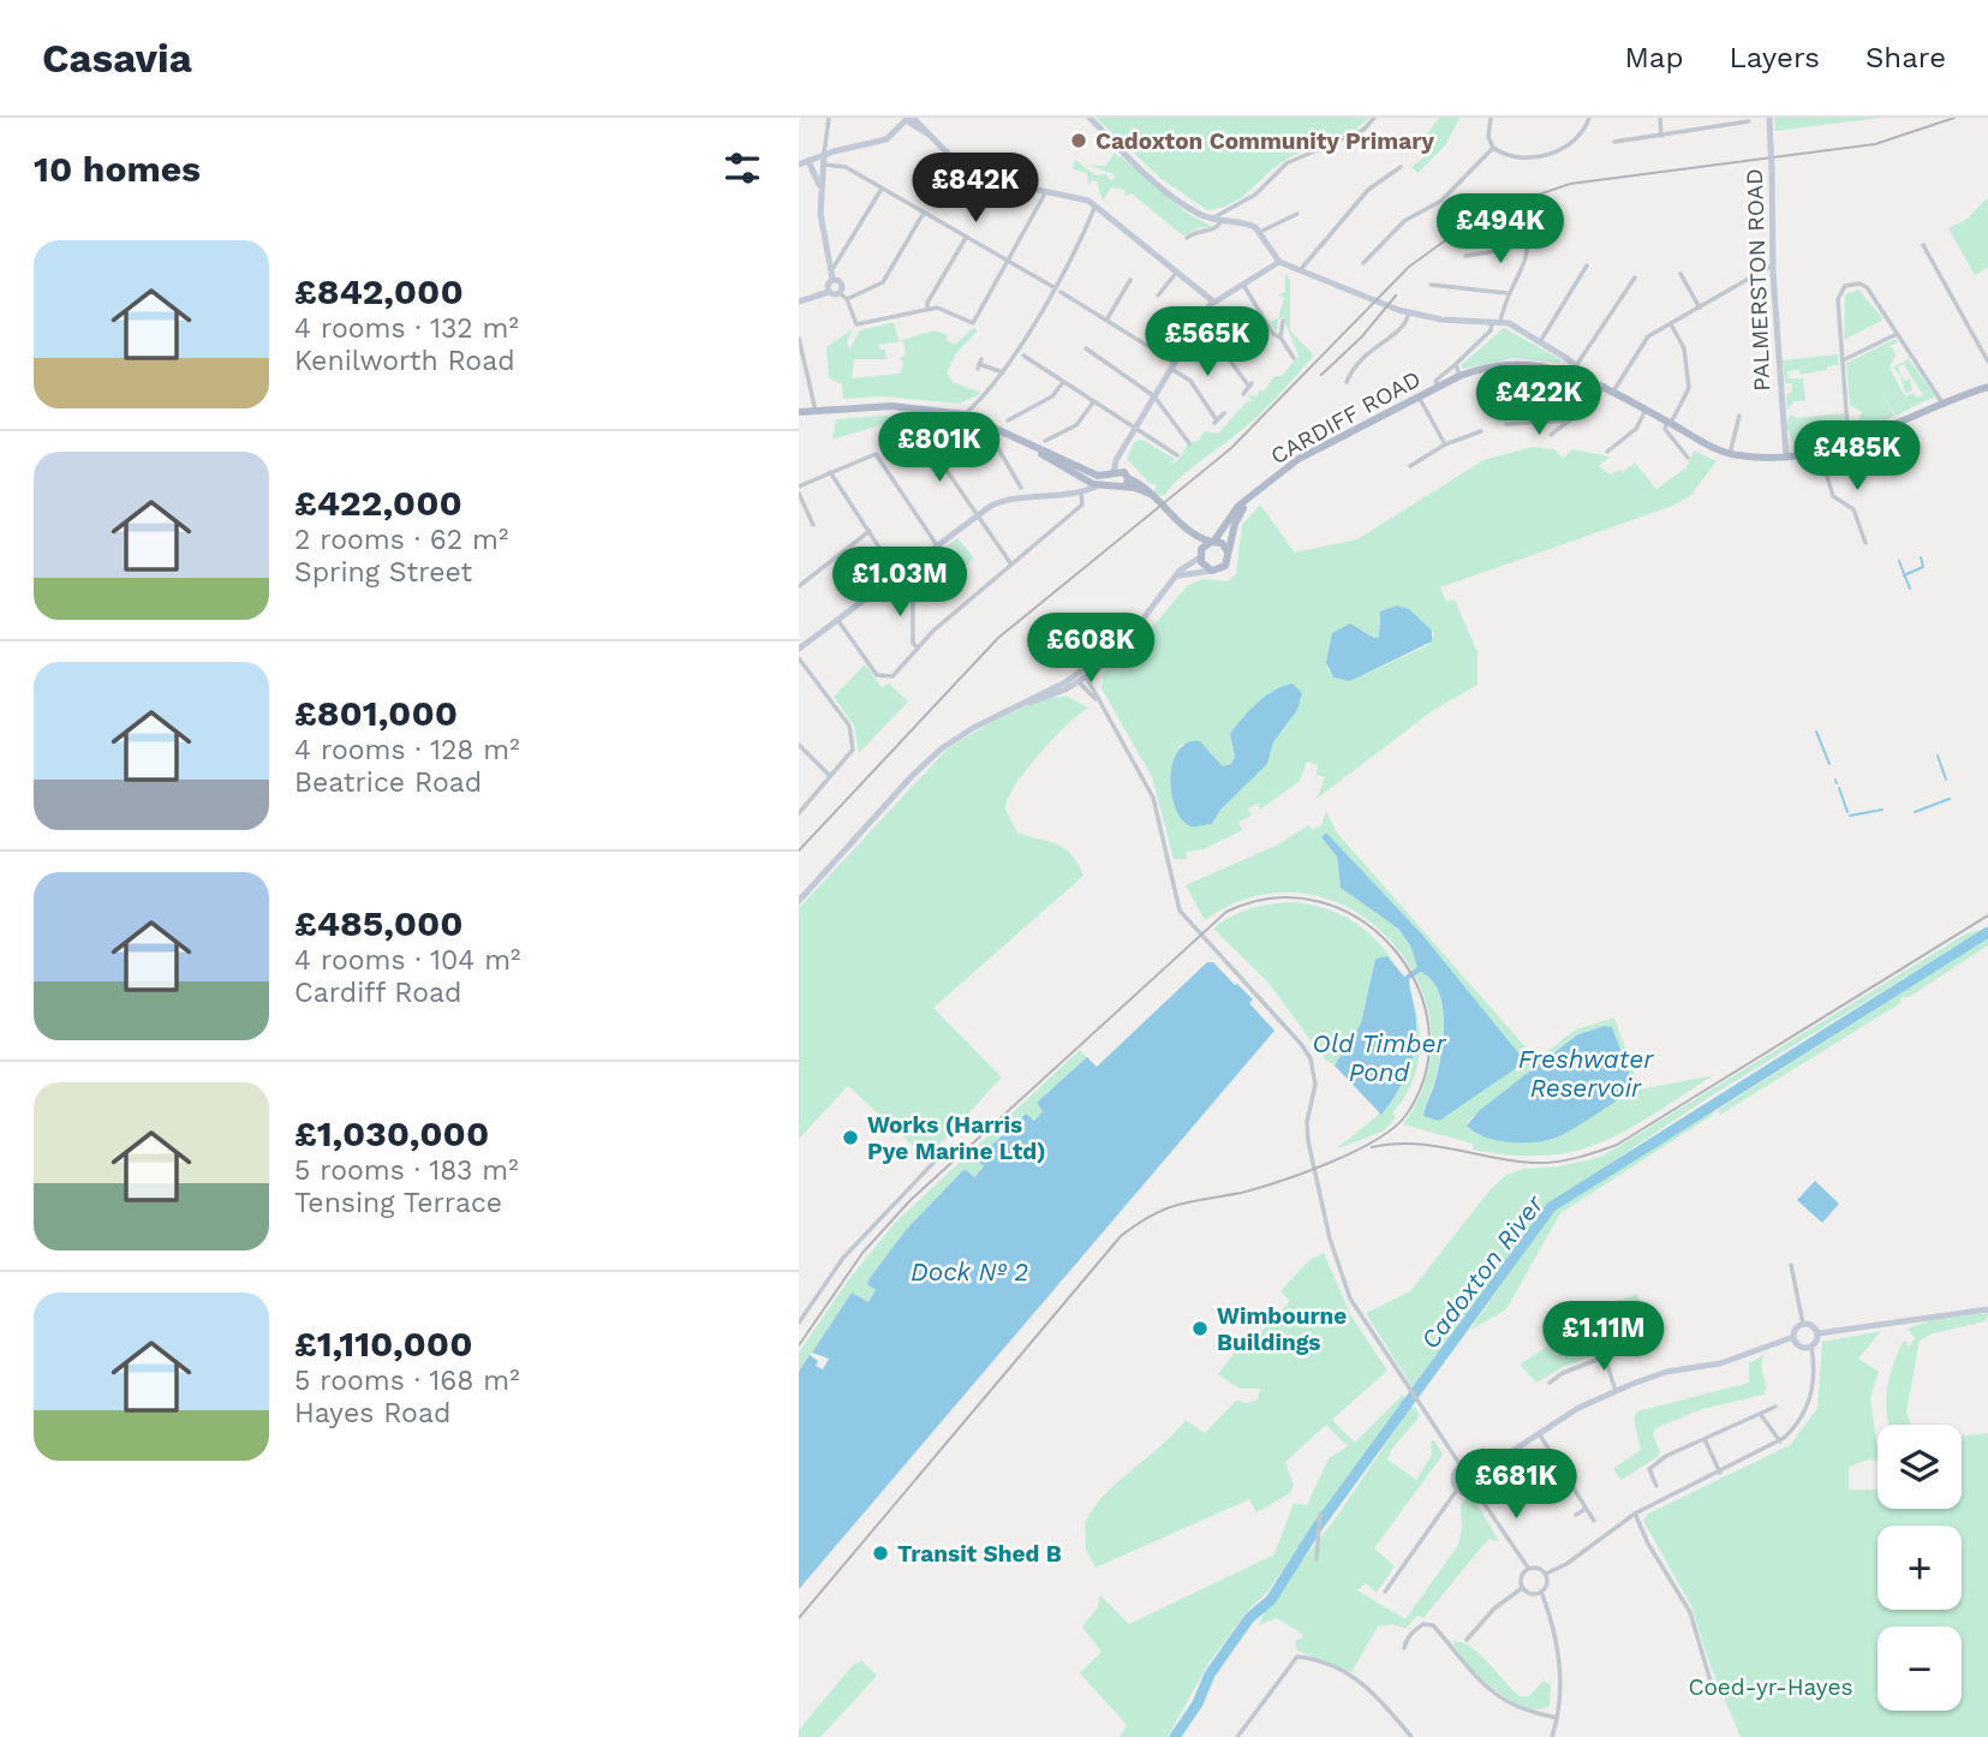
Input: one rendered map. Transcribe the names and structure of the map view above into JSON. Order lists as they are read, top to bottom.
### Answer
{
  "streets": {
    "main road": ["CARDIFF ROAD"],
    "street": ["PALMERSTON ROAD"]
  },
  "crossings": [
    ["PALMERSTON ROAD", "CARDIFF ROAD"]
  ],
  "water": [
    "Old Timber Pond",
    "Freshwater Reservoir",
    "Dock Nº 2",
    "Cadoxton River"
  ],
  "parks": ["Coed-yr-Hayes"],
  "places": [
    "Cadoxton Community Primary",
    "Works (Harris Pye Marine Ltd)",
    "Wimbourne Buildings",
    "Transit Shed B"
  ],
  "page": {
    "header": "Casavia",
    "nav": ["Map", "Layers", "Share"],
    "heading": "10 homes",
    "price": [
      "£842K",
      "£494K",
      "£565K",
      "£422K",
      "£801K",
      "£485K",
      "£1.03M",
      "£608K",
      "£1.11M",
      "£681K"
    ],
    "list": [
      {
        "name": "£842,000",
        "note": "4 rooms · 132 m² · Kenilworth Road"
      },
      {
        "name": "£422,000",
        "note": "2 rooms · 62 m² · Spring Street"
      },
      {
        "name": "£801,000",
        "note": "4 rooms · 128 m² · Beatrice Road"
      },
      {
        "name": "£485,000",
        "note": "4 rooms · 104 m² · Cardiff Road"
      },
      {
        "name": "£1,030,000",
        "note": "5 rooms · 183 m² · Tensing Terrace"
      },
      {
        "name": "£1,110,000",
        "note": "5 rooms · 168 m² · Hayes Road"
      }
    ],
    "map_buttons": ["+", "−"]
  }
}
